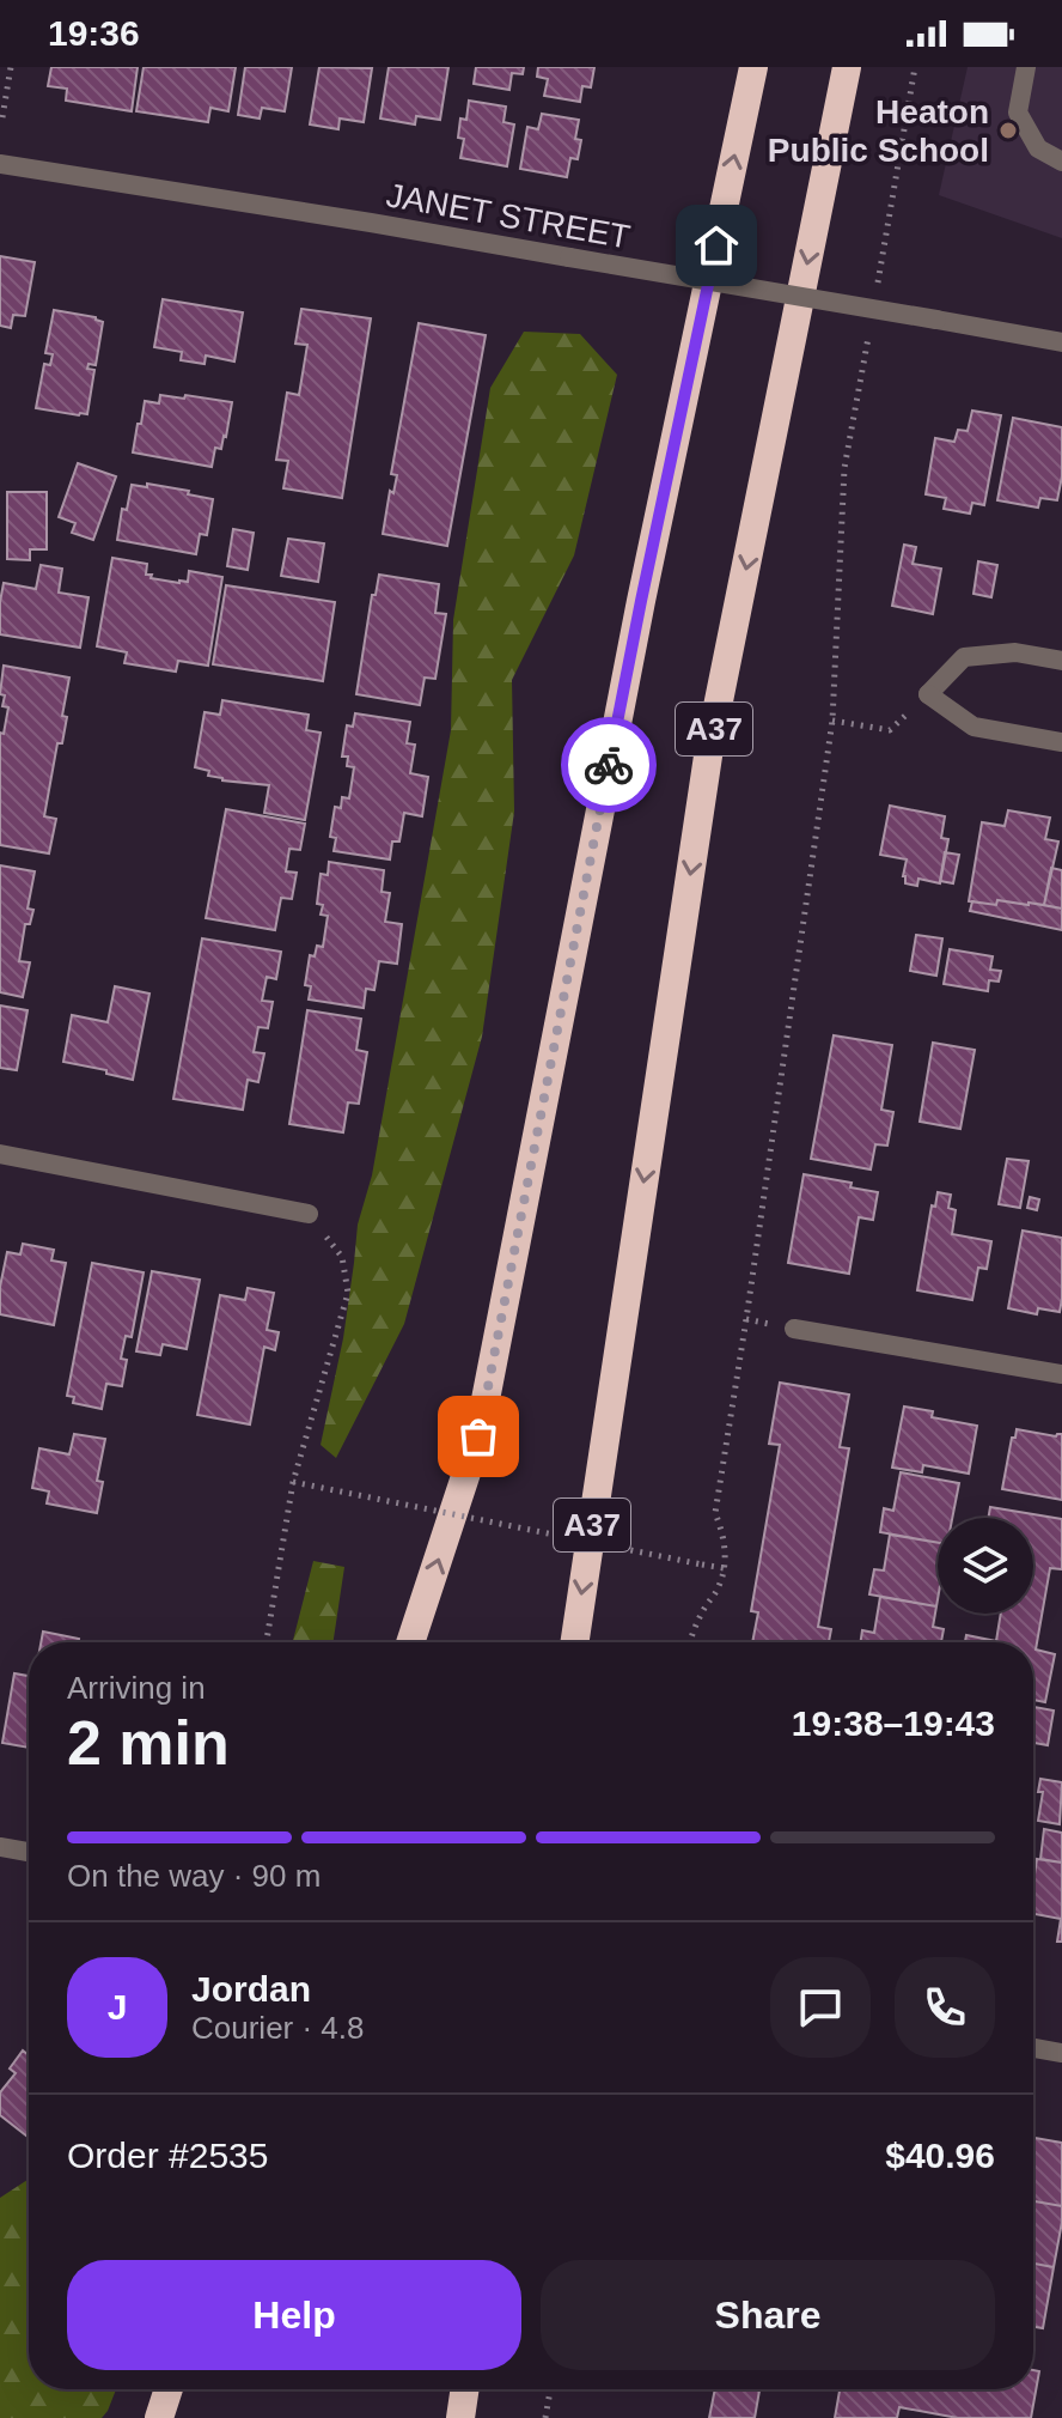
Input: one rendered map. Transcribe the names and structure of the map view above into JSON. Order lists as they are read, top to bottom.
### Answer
{
  "streets": {
    "highway": ["A37"],
    "street": ["JANET STREET"]
  },
  "places": ["Heaton Public School"],
  "page": {
    "status": "19:36",
    "heading": ["2 min", "Arriving in", "19:38–19:43"],
    "panel": [
      "Jordan",
      "Courier · 4.8",
      "Order #2535",
      "$40.96"
    ],
    "bar": "On the way · 90 m",
    "round": "J",
    "buttons": ["Help", "Share"]
  }
}
